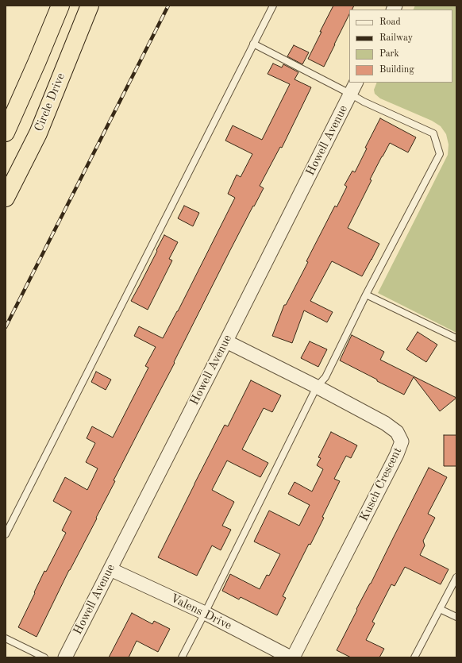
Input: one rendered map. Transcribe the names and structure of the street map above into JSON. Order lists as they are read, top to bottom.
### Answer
{
  "streets": {
    "highway": ["Circle Drive"],
    "street": ["Howell Avenue", "Kusch Crescent", "Valens Drive"]
  },
  "crossings": [
    ["Howell Avenue", "Kusch Crescent"],
    ["Howell Avenue", "Valens Drive"]
  ],
  "legend": [
    "Road",
    "Railway",
    "Park",
    "Building"
  ]
}
